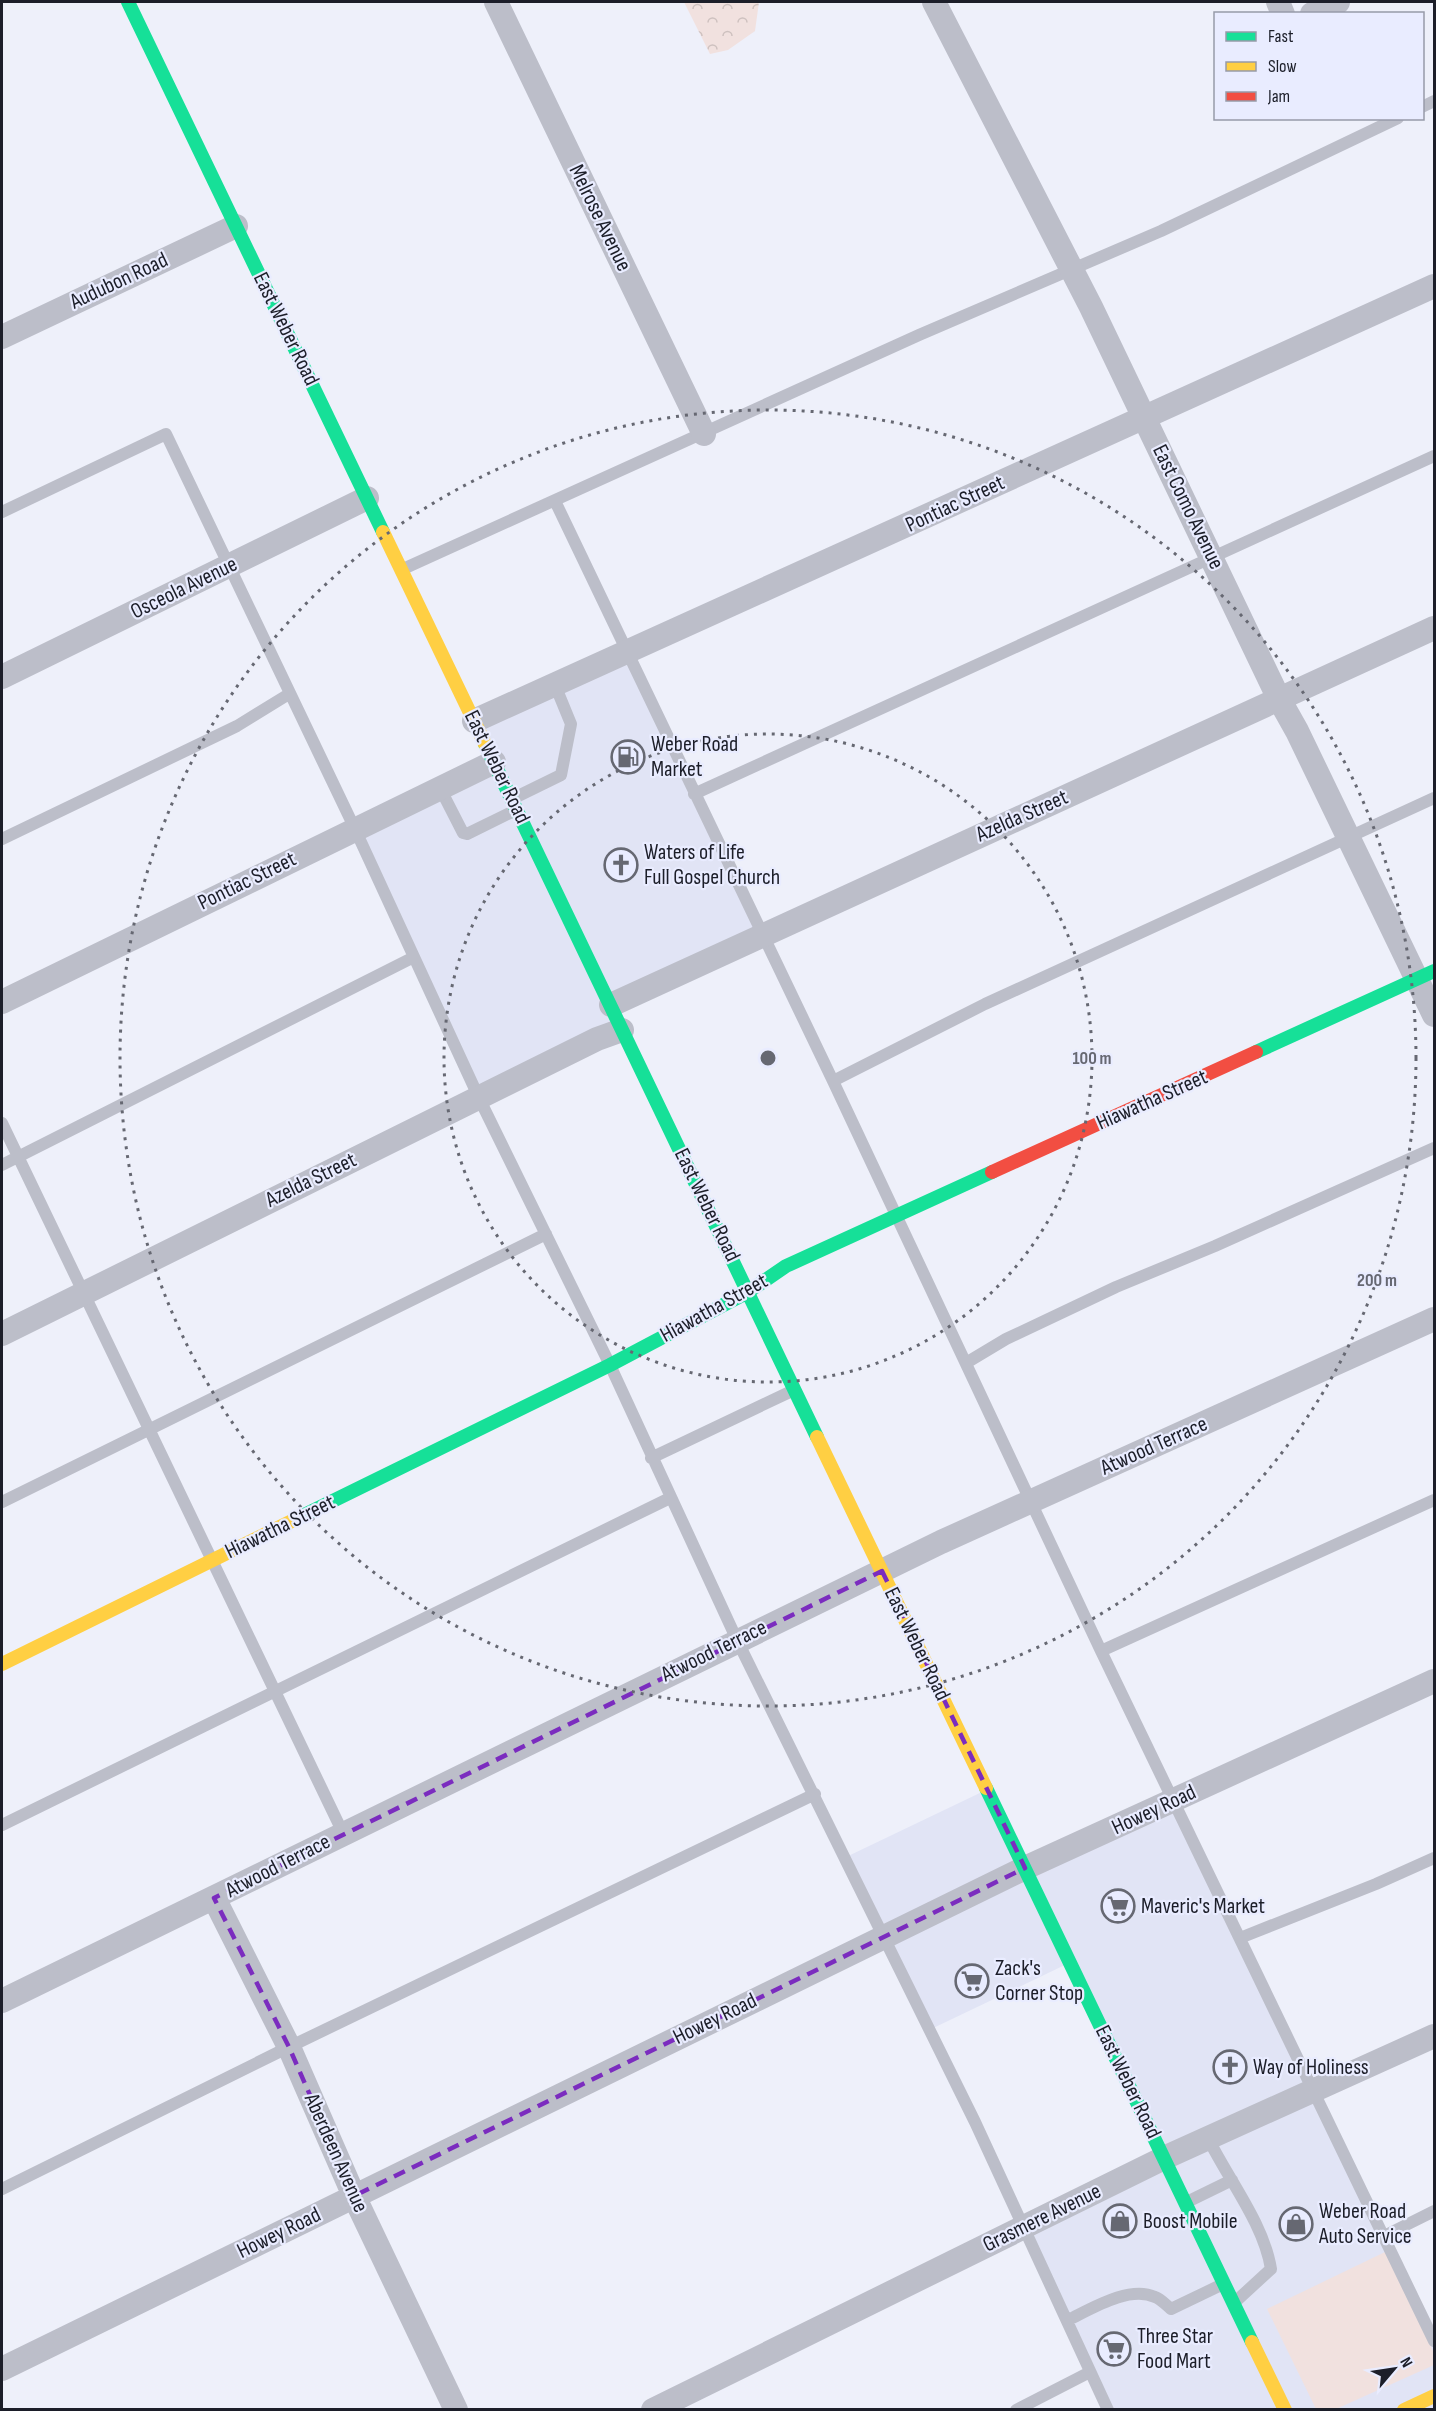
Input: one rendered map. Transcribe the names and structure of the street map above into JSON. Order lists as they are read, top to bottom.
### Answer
{
  "streets": {
    "street": [
      "Melrose Avenue",
      "Audubon Road",
      "East Weber Road",
      "Pontiac Street",
      "East Como Avenue",
      "Osceola Avenue",
      "Azelda Street",
      "Hiawatha Street",
      "Atwood Terrace",
      "Howey Road",
      "Aberdeen Avenue",
      "Grasmere Avenue"
    ]
  },
  "crossings": [
    ["Audubon Road", "East Weber Road"],
    ["East Weber Road", "Pontiac Street"],
    ["East Weber Road", "Osceola Avenue"],
    ["East Weber Road", "Azelda Street"],
    ["East Weber Road", "Hiawatha Street"],
    ["East Weber Road", "Atwood Terrace"],
    ["East Weber Road", "Howey Road"],
    ["East Weber Road", "Grasmere Avenue"],
    ["Pontiac Street", "East Como Avenue"],
    ["East Como Avenue", "Azelda Street"],
    ["East Como Avenue", "Hiawatha Street"],
    ["Atwood Terrace", "Aberdeen Avenue"],
    ["Howey Road", "Aberdeen Avenue"]
  ],
  "places": {
    "fuel station": ["Weber Road Market"],
    "church": ["Waters of Life Full Gospel Church", "Way of Holiness"],
    "supermarket": ["Maveric's Market", "Zack's Corner Stop", "Three Star Food Mart"],
    "shop": ["Boost Mobile", "Weber Road Auto Service"]
  },
  "legend": ["Fast", "Slow", "Jam"],
  "north": "top right",
  "rings": ["100 m", "200 m"]
}
